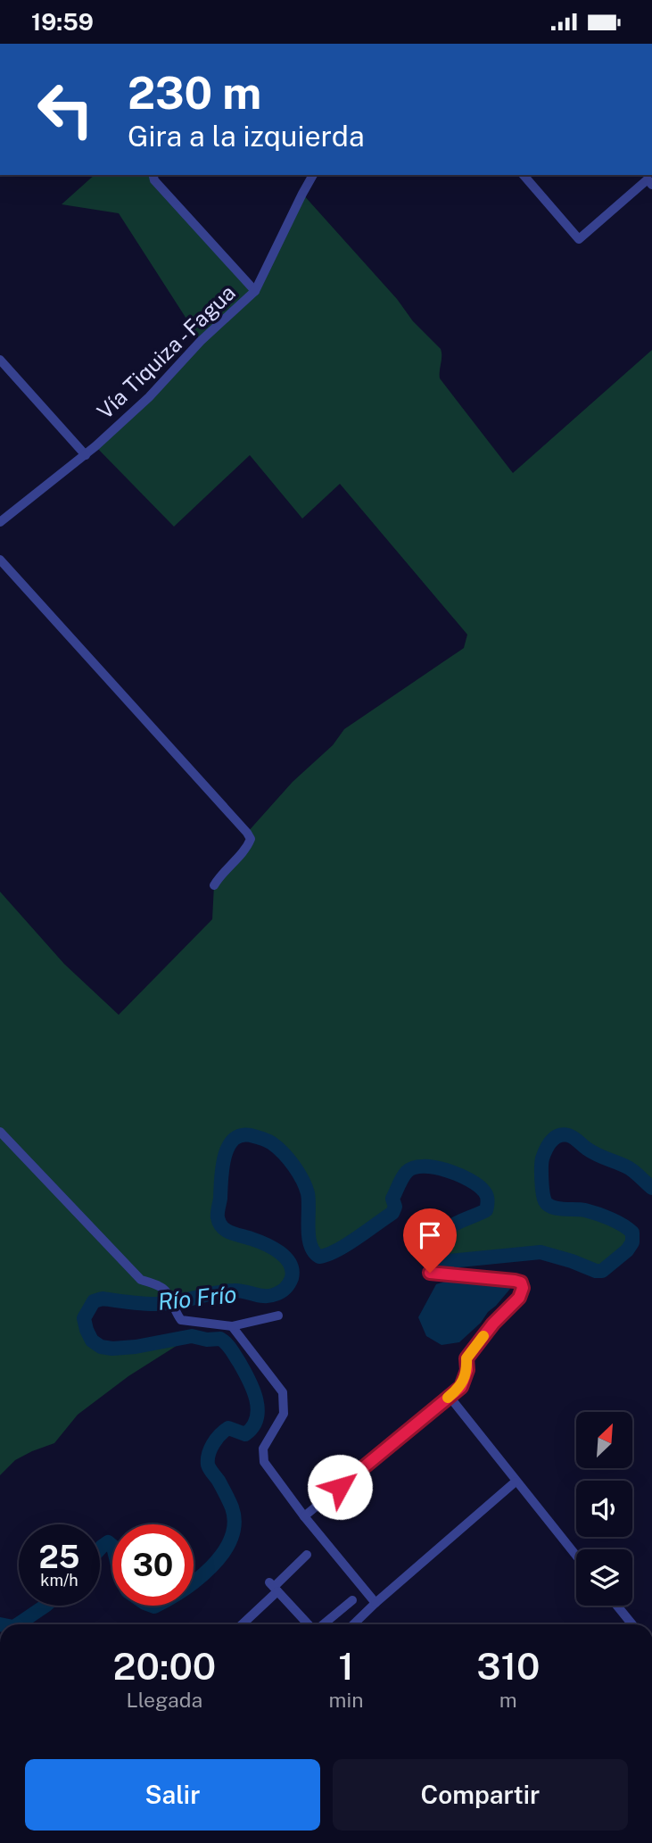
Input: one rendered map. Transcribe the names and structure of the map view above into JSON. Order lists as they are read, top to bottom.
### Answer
{
  "streets": {
    "street": ["Vía Tiquiza - Fagua"]
  },
  "water": ["Río Frío"],
  "north": "top right",
  "page": {
    "status": "19:59",
    "turn": ["230 m", "Gira a la izquierda"],
    "speed": "25 km/h",
    "limit": "30",
    "eta": [
      "20:00",
      "Llegada",
      "1",
      "min",
      "310",
      "m"
    ],
    "buttons": ["Salir", "Compartir"]
  }
}
